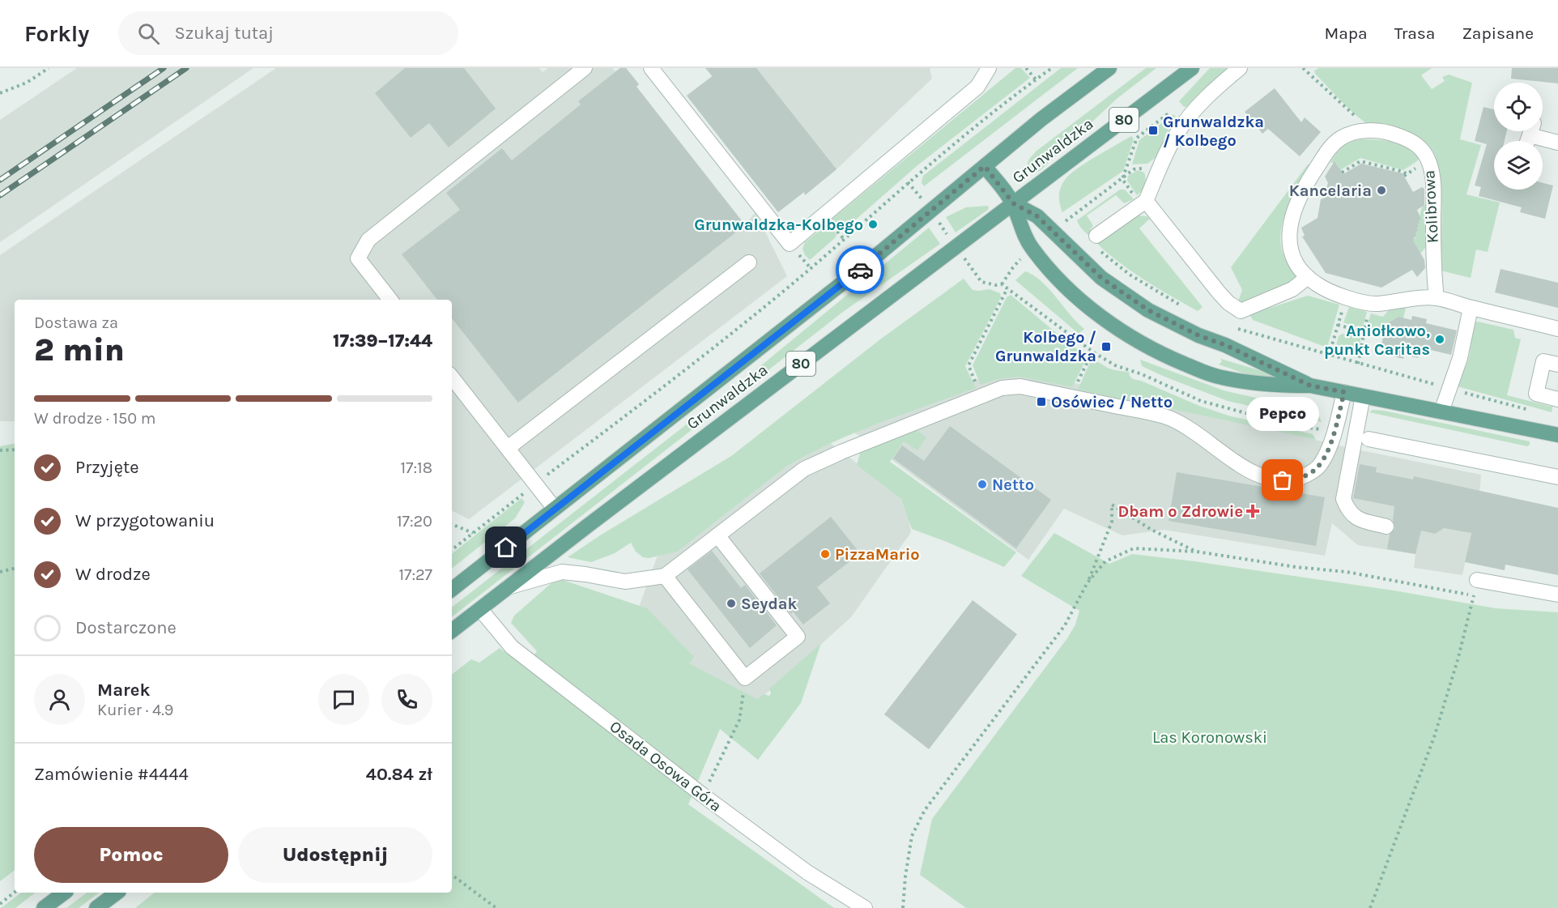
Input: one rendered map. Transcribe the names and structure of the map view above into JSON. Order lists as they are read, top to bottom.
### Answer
{
  "streets": {
    "main road": ["80", "Grunwaldzka"],
    "street": ["Kolibrowa", "Osada Osowa Góra"]
  },
  "crossings": [
    ["Grunwaldzka", "Osada Osowa Góra"]
  ],
  "parks": ["Las Koronowski"],
  "places": {
    "transit": ["Grunwaldzka / Kolbego", "Kolbego / Grunwaldzka", "Osówiec / Netto"],
    "other": [
      "Kancelaria",
      "Grunwaldzka-Kolbego",
      "Aniołkowo, punkt Caritas",
      "Pepco",
      "Netto",
      "PizzaMario",
      "Seydak"
    ],
    "health": ["Dbam o Zdrowie"]
  },
  "page": {
    "header": "Forkly",
    "search": "Szukaj tutaj",
    "nav": ["Mapa", "Trasa", "Zapisane"],
    "heading": ["2 min", "Dostawa za", "17:39–17:44"],
    "panel": [
      "Marek",
      "Kurier · 4.9",
      "Zamówienie #4444",
      "40.84 zł"
    ],
    "bar": "W drodze · 150 m",
    "bubble": "Pepco",
    "list": [
      ["Przyjęte", "17:18"],
      ["W przygotowaniu", "17:20"],
      ["W drodze", "17:27"],
      "Dostarczone"
    ],
    "buttons": ["Pomoc", "Udostępnij"]
  }
}
